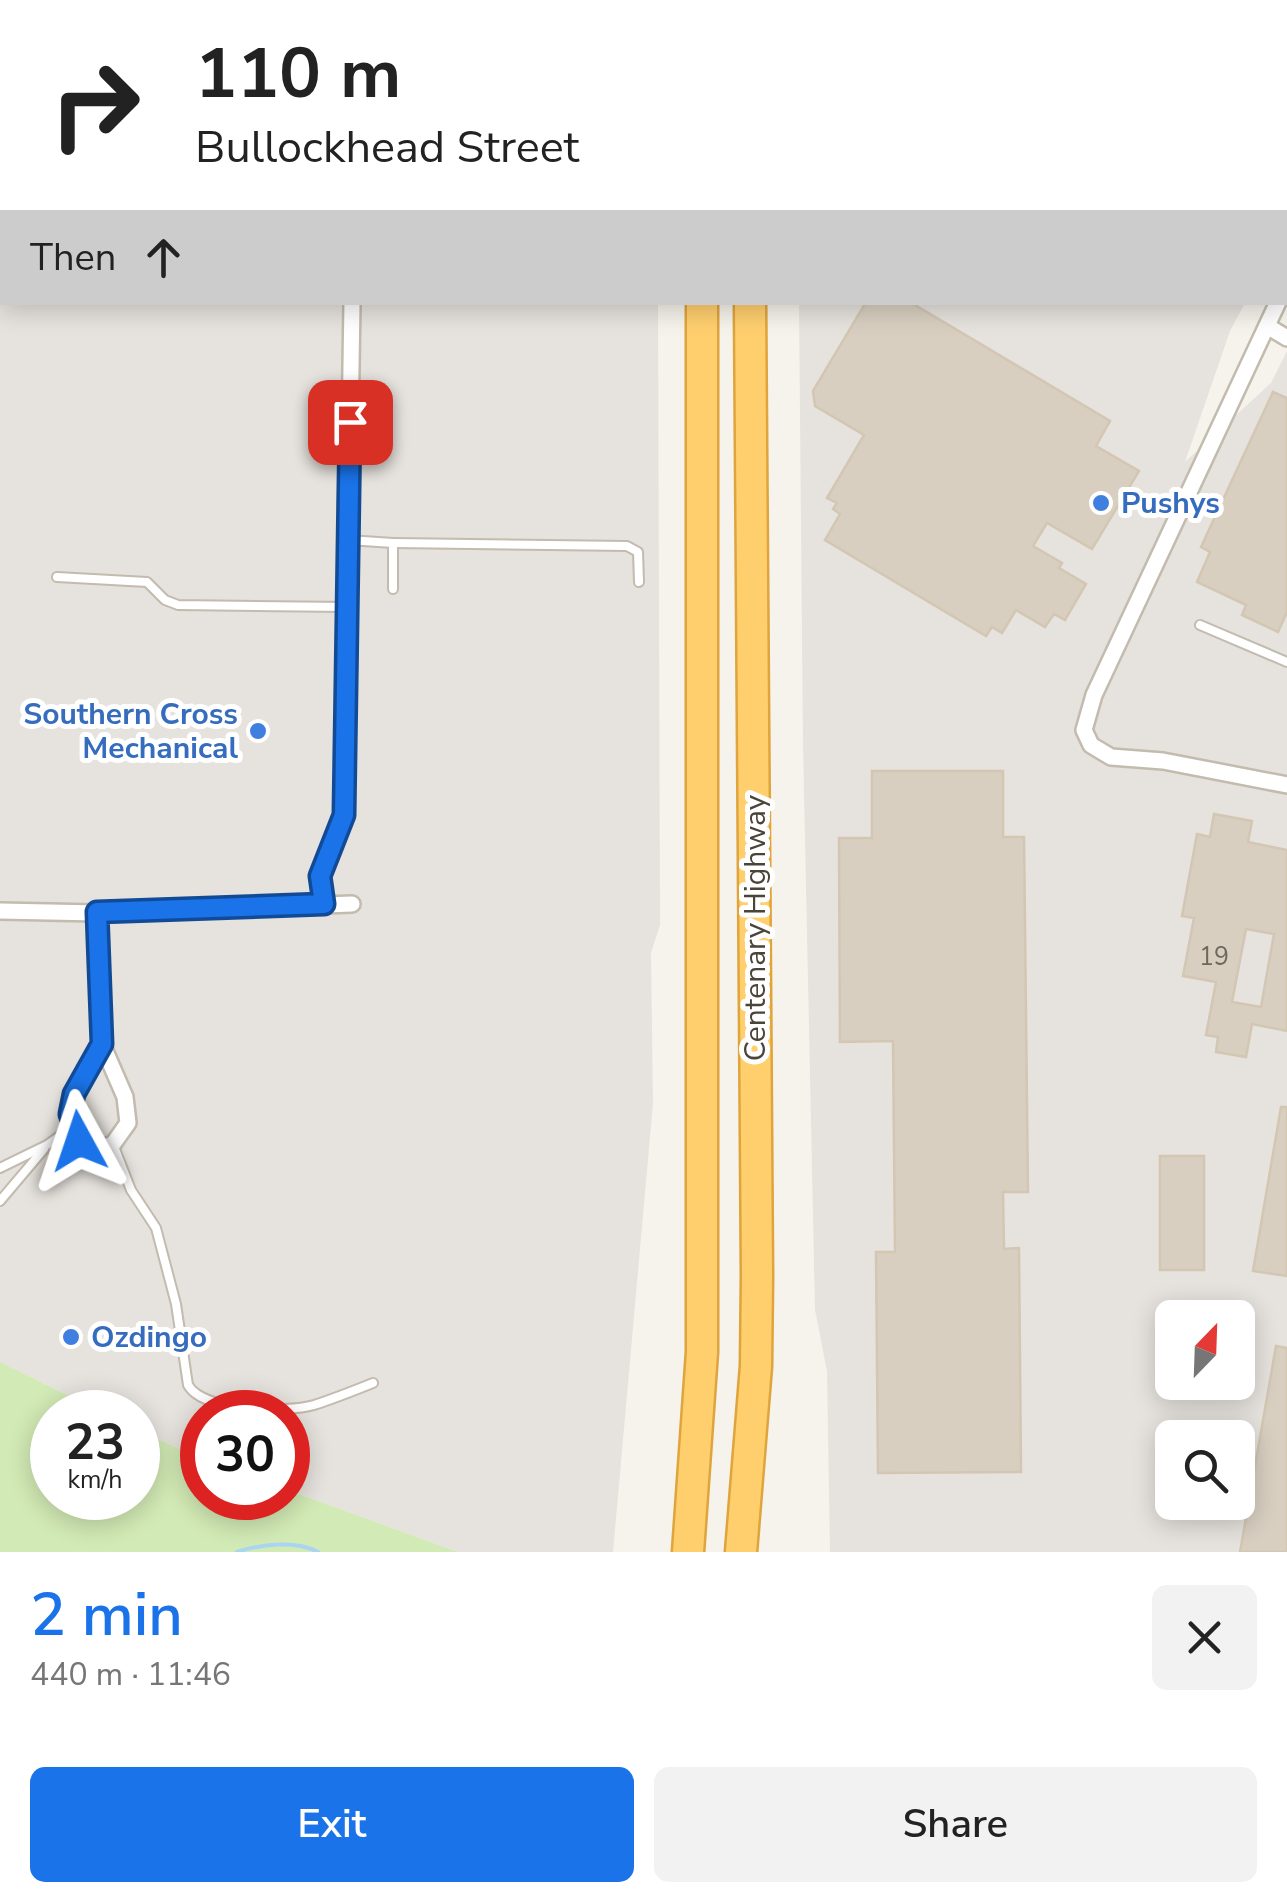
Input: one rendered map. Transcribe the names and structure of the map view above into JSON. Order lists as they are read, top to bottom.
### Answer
{
  "streets": {
    "highway": ["Centenary Highway"]
  },
  "places": ["Pushys", "Southern Cross Mechanical", "Ozdingo"],
  "house_numbers": ["19"],
  "north": "top right",
  "page": {
    "turn": ["110 m", "Bullockhead Street"],
    "then": "Then",
    "speed": "23 km/h",
    "limit": "30",
    "heading": ["2 min", "440 m · 11:46"],
    "buttons": ["Exit", "Share"]
  }
}
